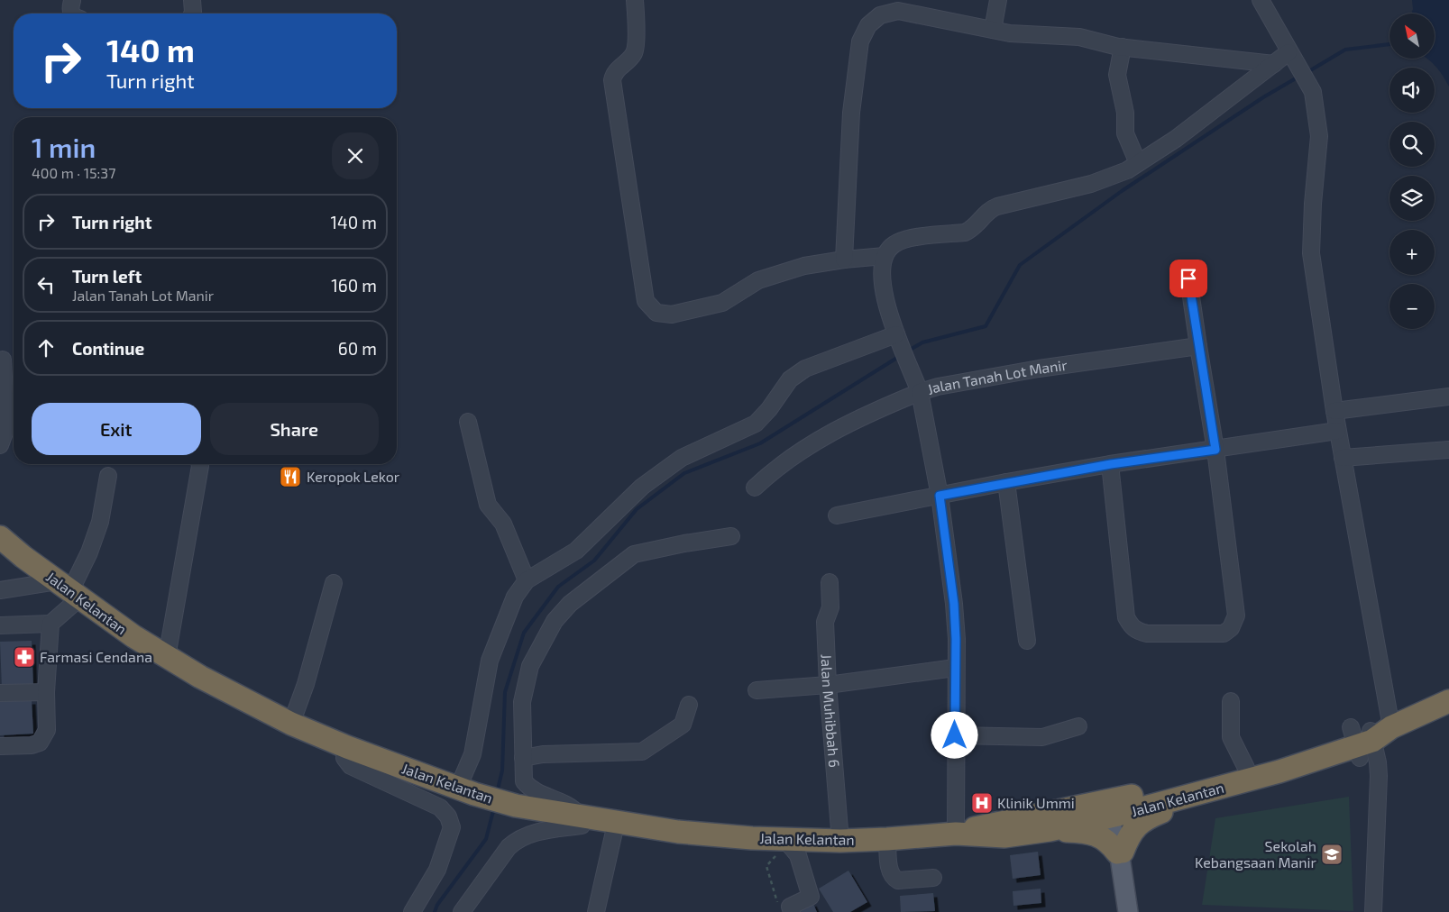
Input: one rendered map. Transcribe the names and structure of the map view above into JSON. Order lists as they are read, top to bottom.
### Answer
{
  "streets": {
    "highway": ["Jalan Kelantan"],
    "street": ["Jalan Tanah Lot Manir", "Jalan Muhibbah 6"]
  },
  "crossings": [
    ["Jalan Tanah Lot Manir", "Jalan Kelantan"],
    ["Jalan Kelantan", "Jalan Muhibbah 6"]
  ],
  "places": {
    "restaurant": ["Keropok Lekor"],
    "pharmacy": ["Farmasi Cendana"],
    "hospital": ["Klinik Ummi"],
    "school or university": ["Sekolah Kebangsaan Manir"]
  },
  "north": "top left",
  "page": {
    "map_buttons": ["+", "−"],
    "turn": ["140 m", "Turn right"],
    "heading": ["1 min", "400 m · 15:37"],
    "list": [
      {
        "name": "Turn right",
        "value": "140 m"
      },
      {
        "name": "Turn left",
        "note": "Jalan Tanah Lot Manir",
        "value": "160 m"
      },
      {
        "name": "Continue",
        "value": "60 m"
      }
    ],
    "buttons": ["Exit", "Share"]
  }
}
